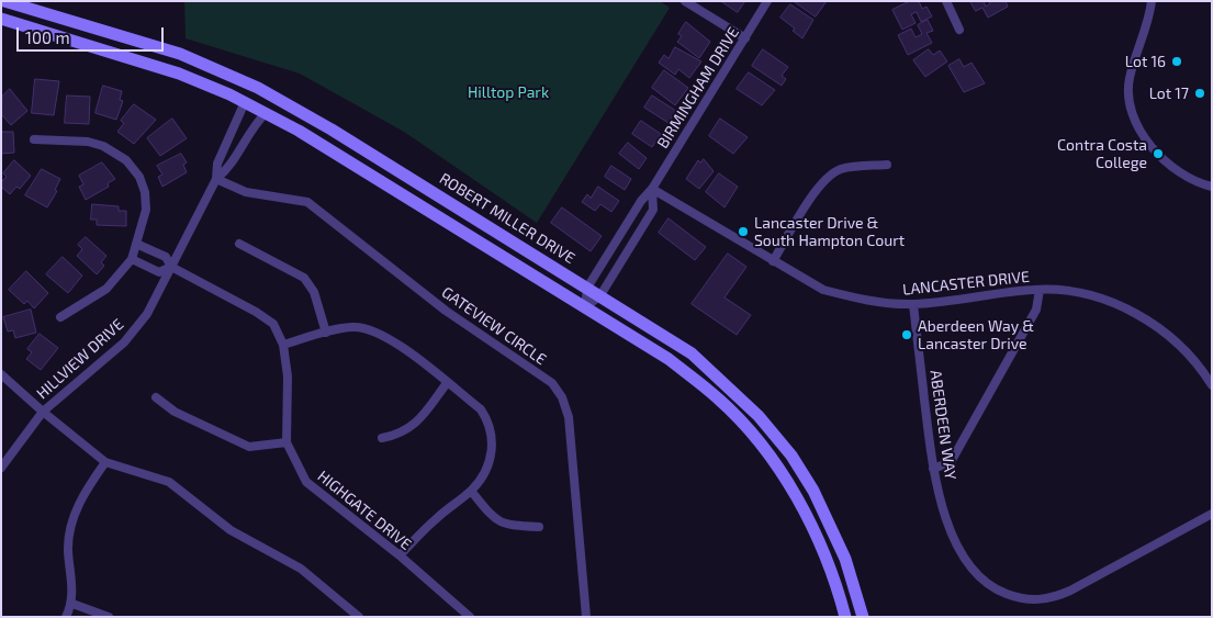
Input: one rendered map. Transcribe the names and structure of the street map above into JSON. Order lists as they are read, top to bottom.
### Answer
{
  "streets": {
    "main road": ["ROBERT MILLER DRIVE"],
    "street": [
      "BIRMINGHAM DRIVE",
      "LANCASTER DRIVE",
      "GATEVIEW CIRCLE",
      "HILLVIEW DRIVE",
      "ABERDEEN WAY",
      "HIGHGATE DRIVE"
    ]
  },
  "crossings": [
    ["BIRMINGHAM DRIVE", "ROBERT MILLER DRIVE"],
    ["BIRMINGHAM DRIVE", "LANCASTER DRIVE"],
    ["LANCASTER DRIVE", "ABERDEEN WAY"],
    ["GATEVIEW CIRCLE", "HILLVIEW DRIVE"],
    ["HILLVIEW DRIVE", "HIGHGATE DRIVE"]
  ],
  "parks": ["Hilltop Park"],
  "places": [
    "Lot 16",
    "Lot 17",
    "Contra Costa College",
    "Lancaster Drive & South Hampton Court",
    "Aberdeen Way & Lancaster Drive"
  ],
  "scale_bar": "100 m"
}
